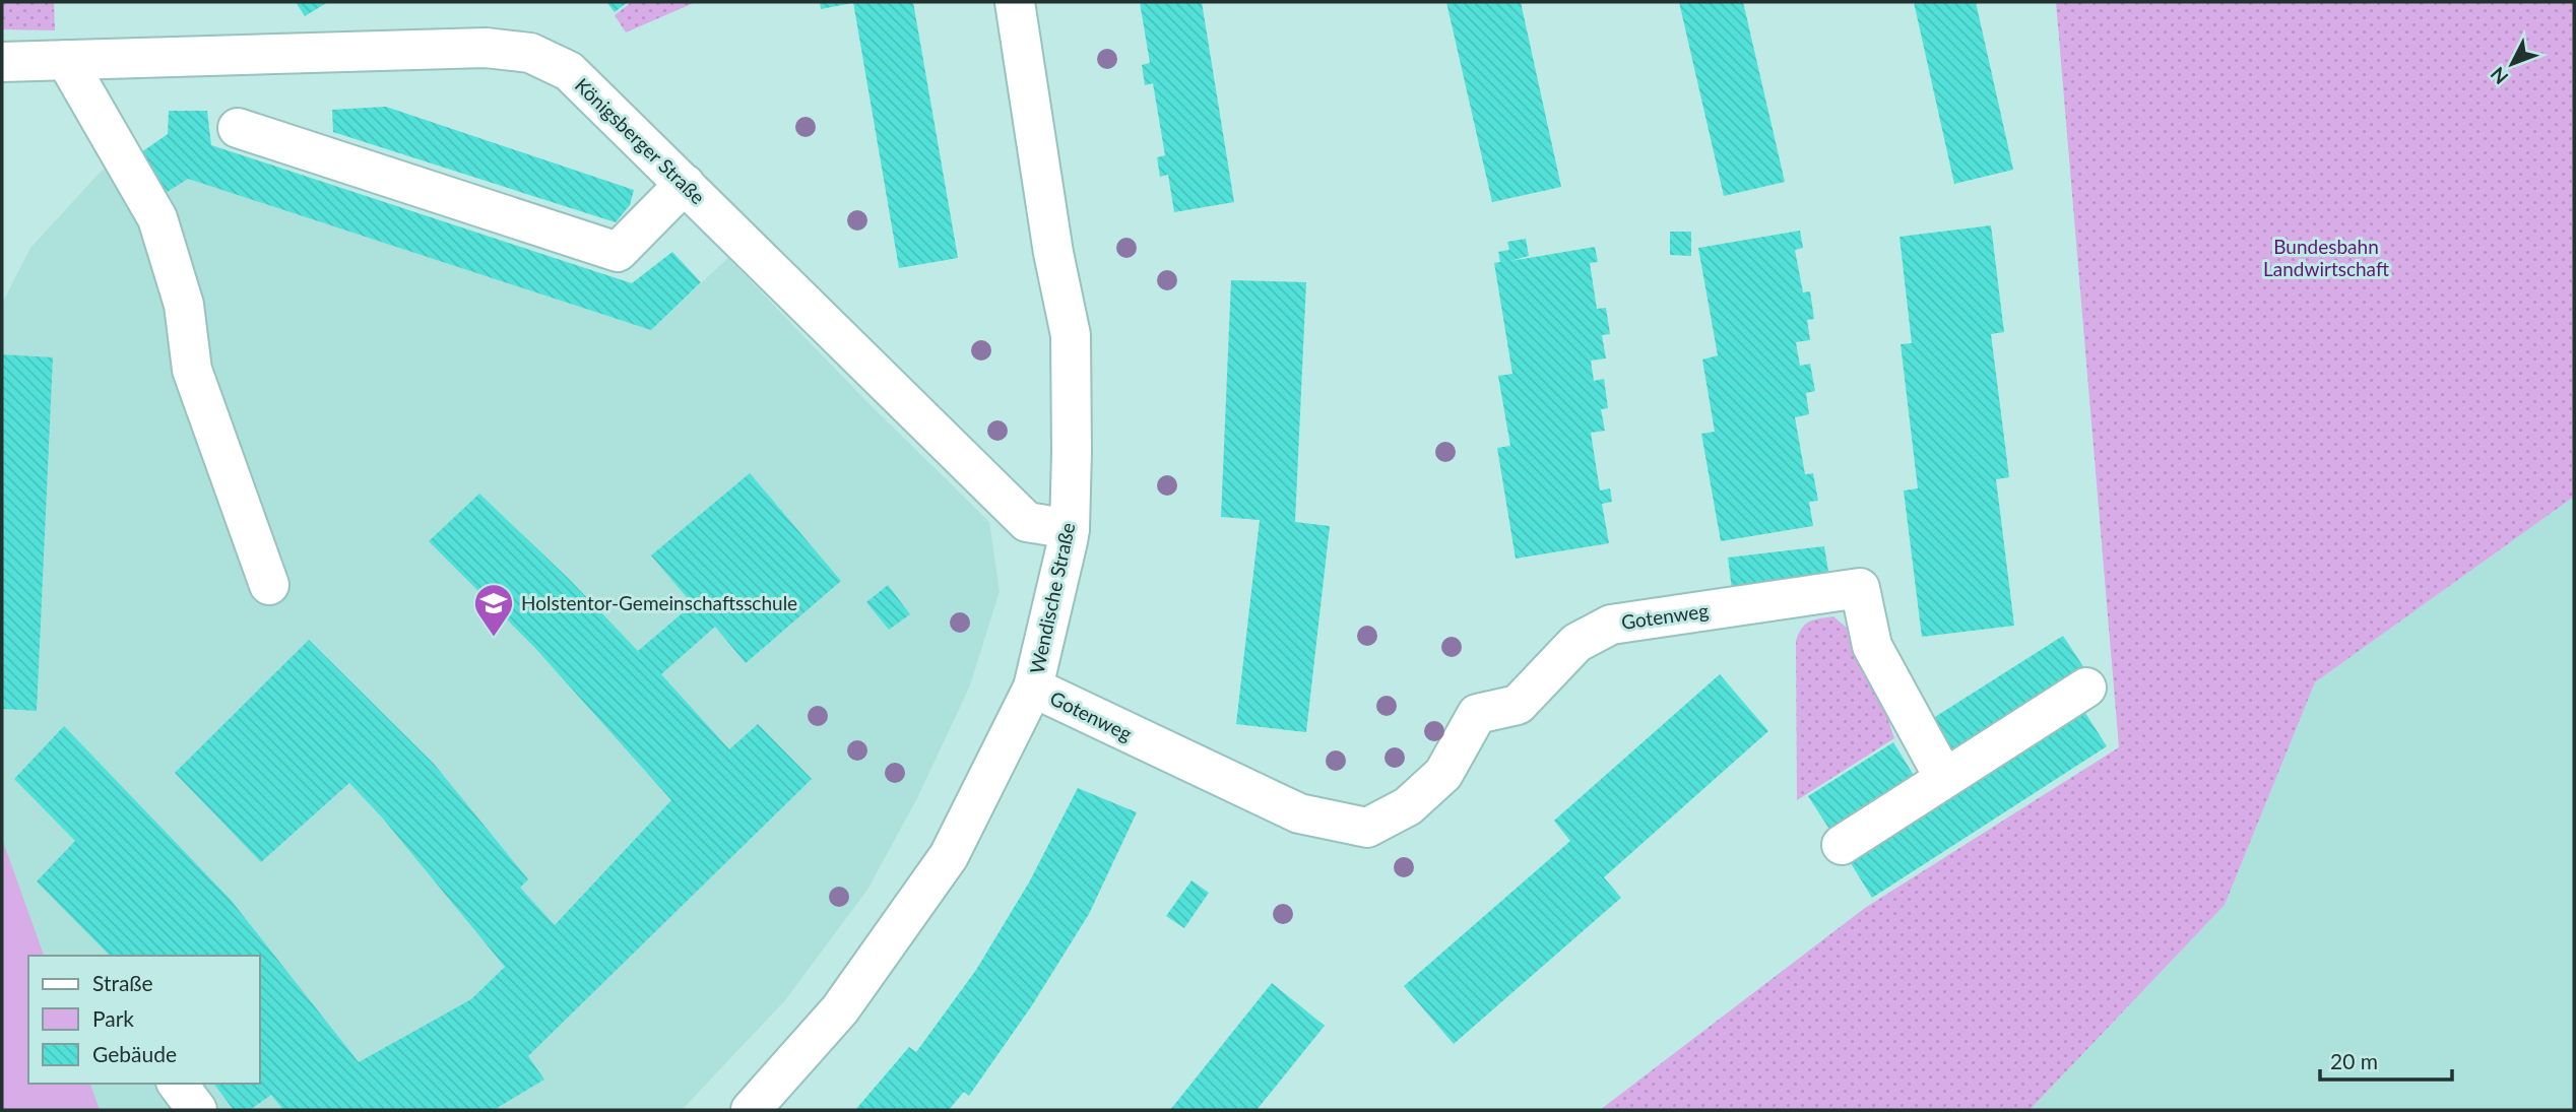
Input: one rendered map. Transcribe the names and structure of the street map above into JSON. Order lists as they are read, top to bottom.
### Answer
{
  "streets": {
    "street": ["Königsberger Straße", "Wendische Straße", "Gotenweg"]
  },
  "crossings": [
    ["Königsberger Straße", "Wendische Straße"],
    ["Wendische Straße", "Gotenweg"]
  ],
  "parks": ["Bundesbahn Landwirtschaft"],
  "places": {
    "school or university": ["Holstentor-Gemeinschaftsschule"]
  },
  "legend": ["Straße", "Park", "Gebäude"],
  "scale_bar": "20 m",
  "north": "bottom left"
}
